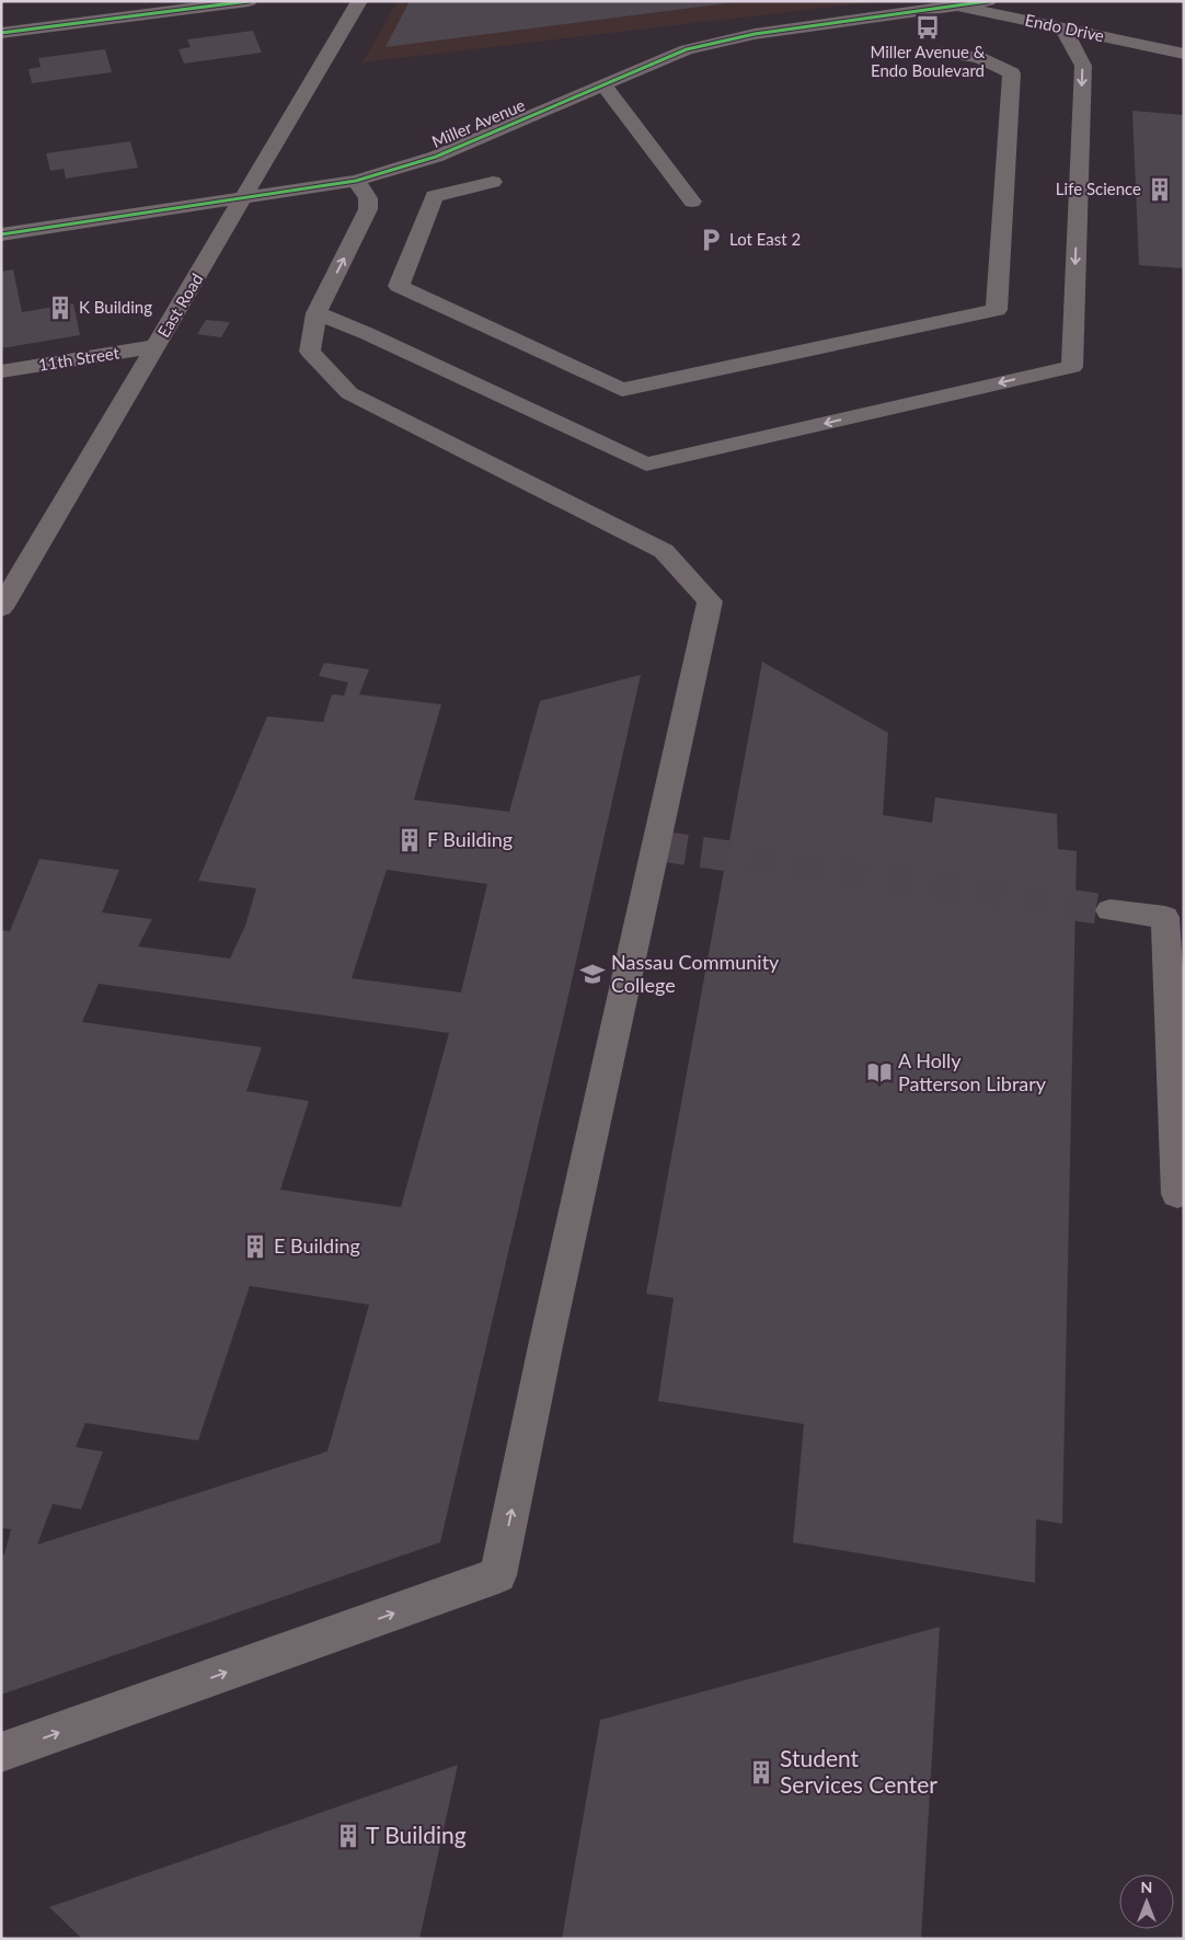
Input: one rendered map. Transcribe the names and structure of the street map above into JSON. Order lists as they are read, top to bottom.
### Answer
{
  "streets": {
    "street": [
      "Endo Drive",
      "Miller Avenue",
      "East Road",
      "11th Street"
    ]
  },
  "crossings": [
    ["Endo Drive", "Miller Avenue"],
    ["Miller Avenue", "East Road"],
    ["East Road", "11th Street"]
  ],
  "places": {
    "bus stop": ["Miller Avenue & Endo Boulevard"],
    "building": [
      "Life Science",
      "K Building",
      "F Building",
      "E Building",
      "Student Services Center",
      "T Building"
    ],
    "parking": ["Lot East 2"],
    "school or university": ["Nassau Community College"],
    "library": ["A Holly Patterson Library"]
  },
  "north": "top"
}
